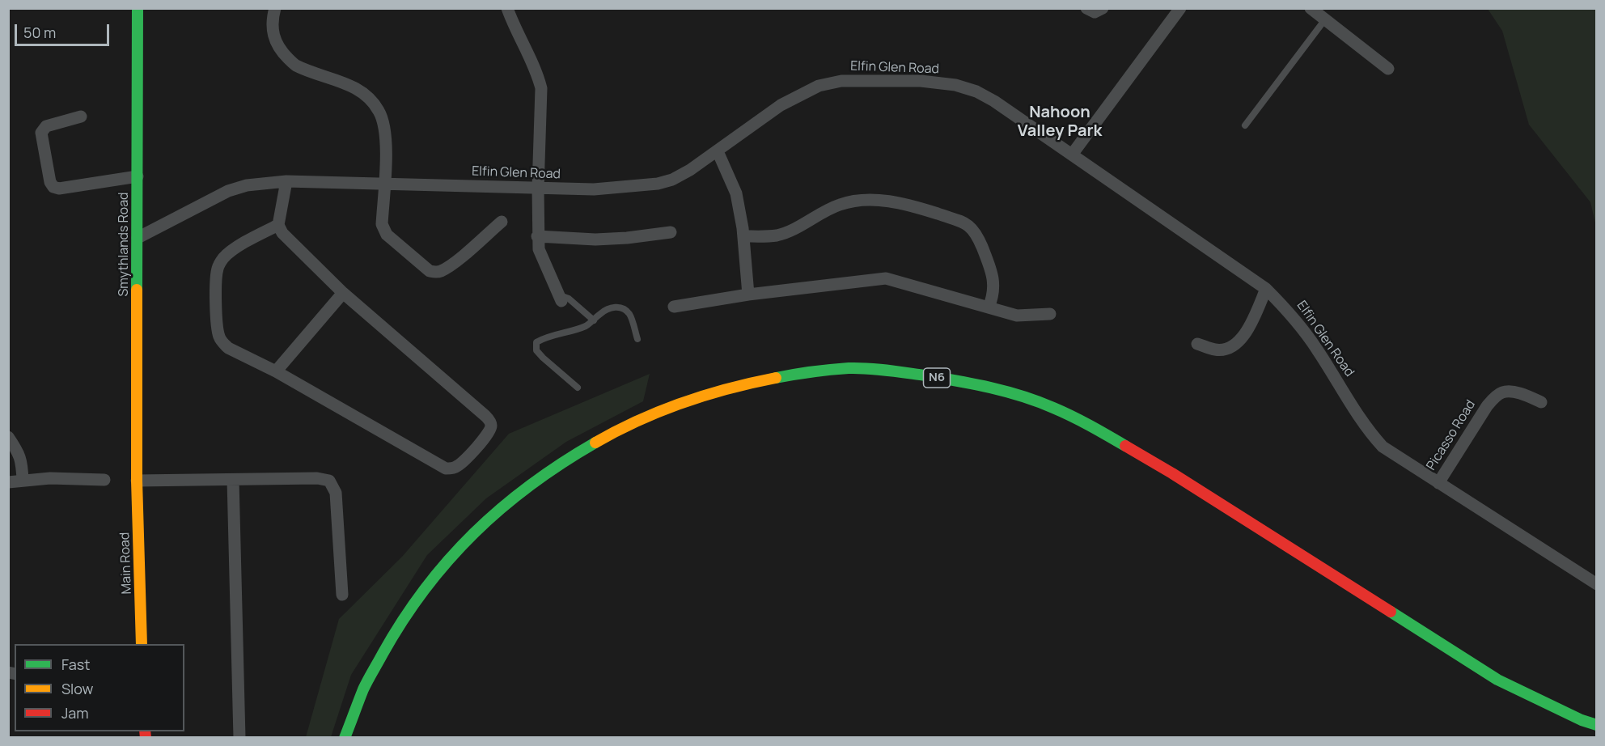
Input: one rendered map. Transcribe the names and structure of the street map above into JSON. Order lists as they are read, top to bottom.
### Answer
{
  "streets": {
    "main road": ["Smythlands Road", "N6", "Main Road"],
    "street": ["Elfin Glen Road", "Picasso Road"]
  },
  "crossings": [
    ["Elfin Glen Road", "Smythlands Road"],
    ["Elfin Glen Road", "Picasso Road"],
    ["Smythlands Road", "Main Road"]
  ],
  "districts": ["Nahoon Valley Park"],
  "legend": ["Fast", "Slow", "Jam"],
  "scale_bar": "50 m"
}
